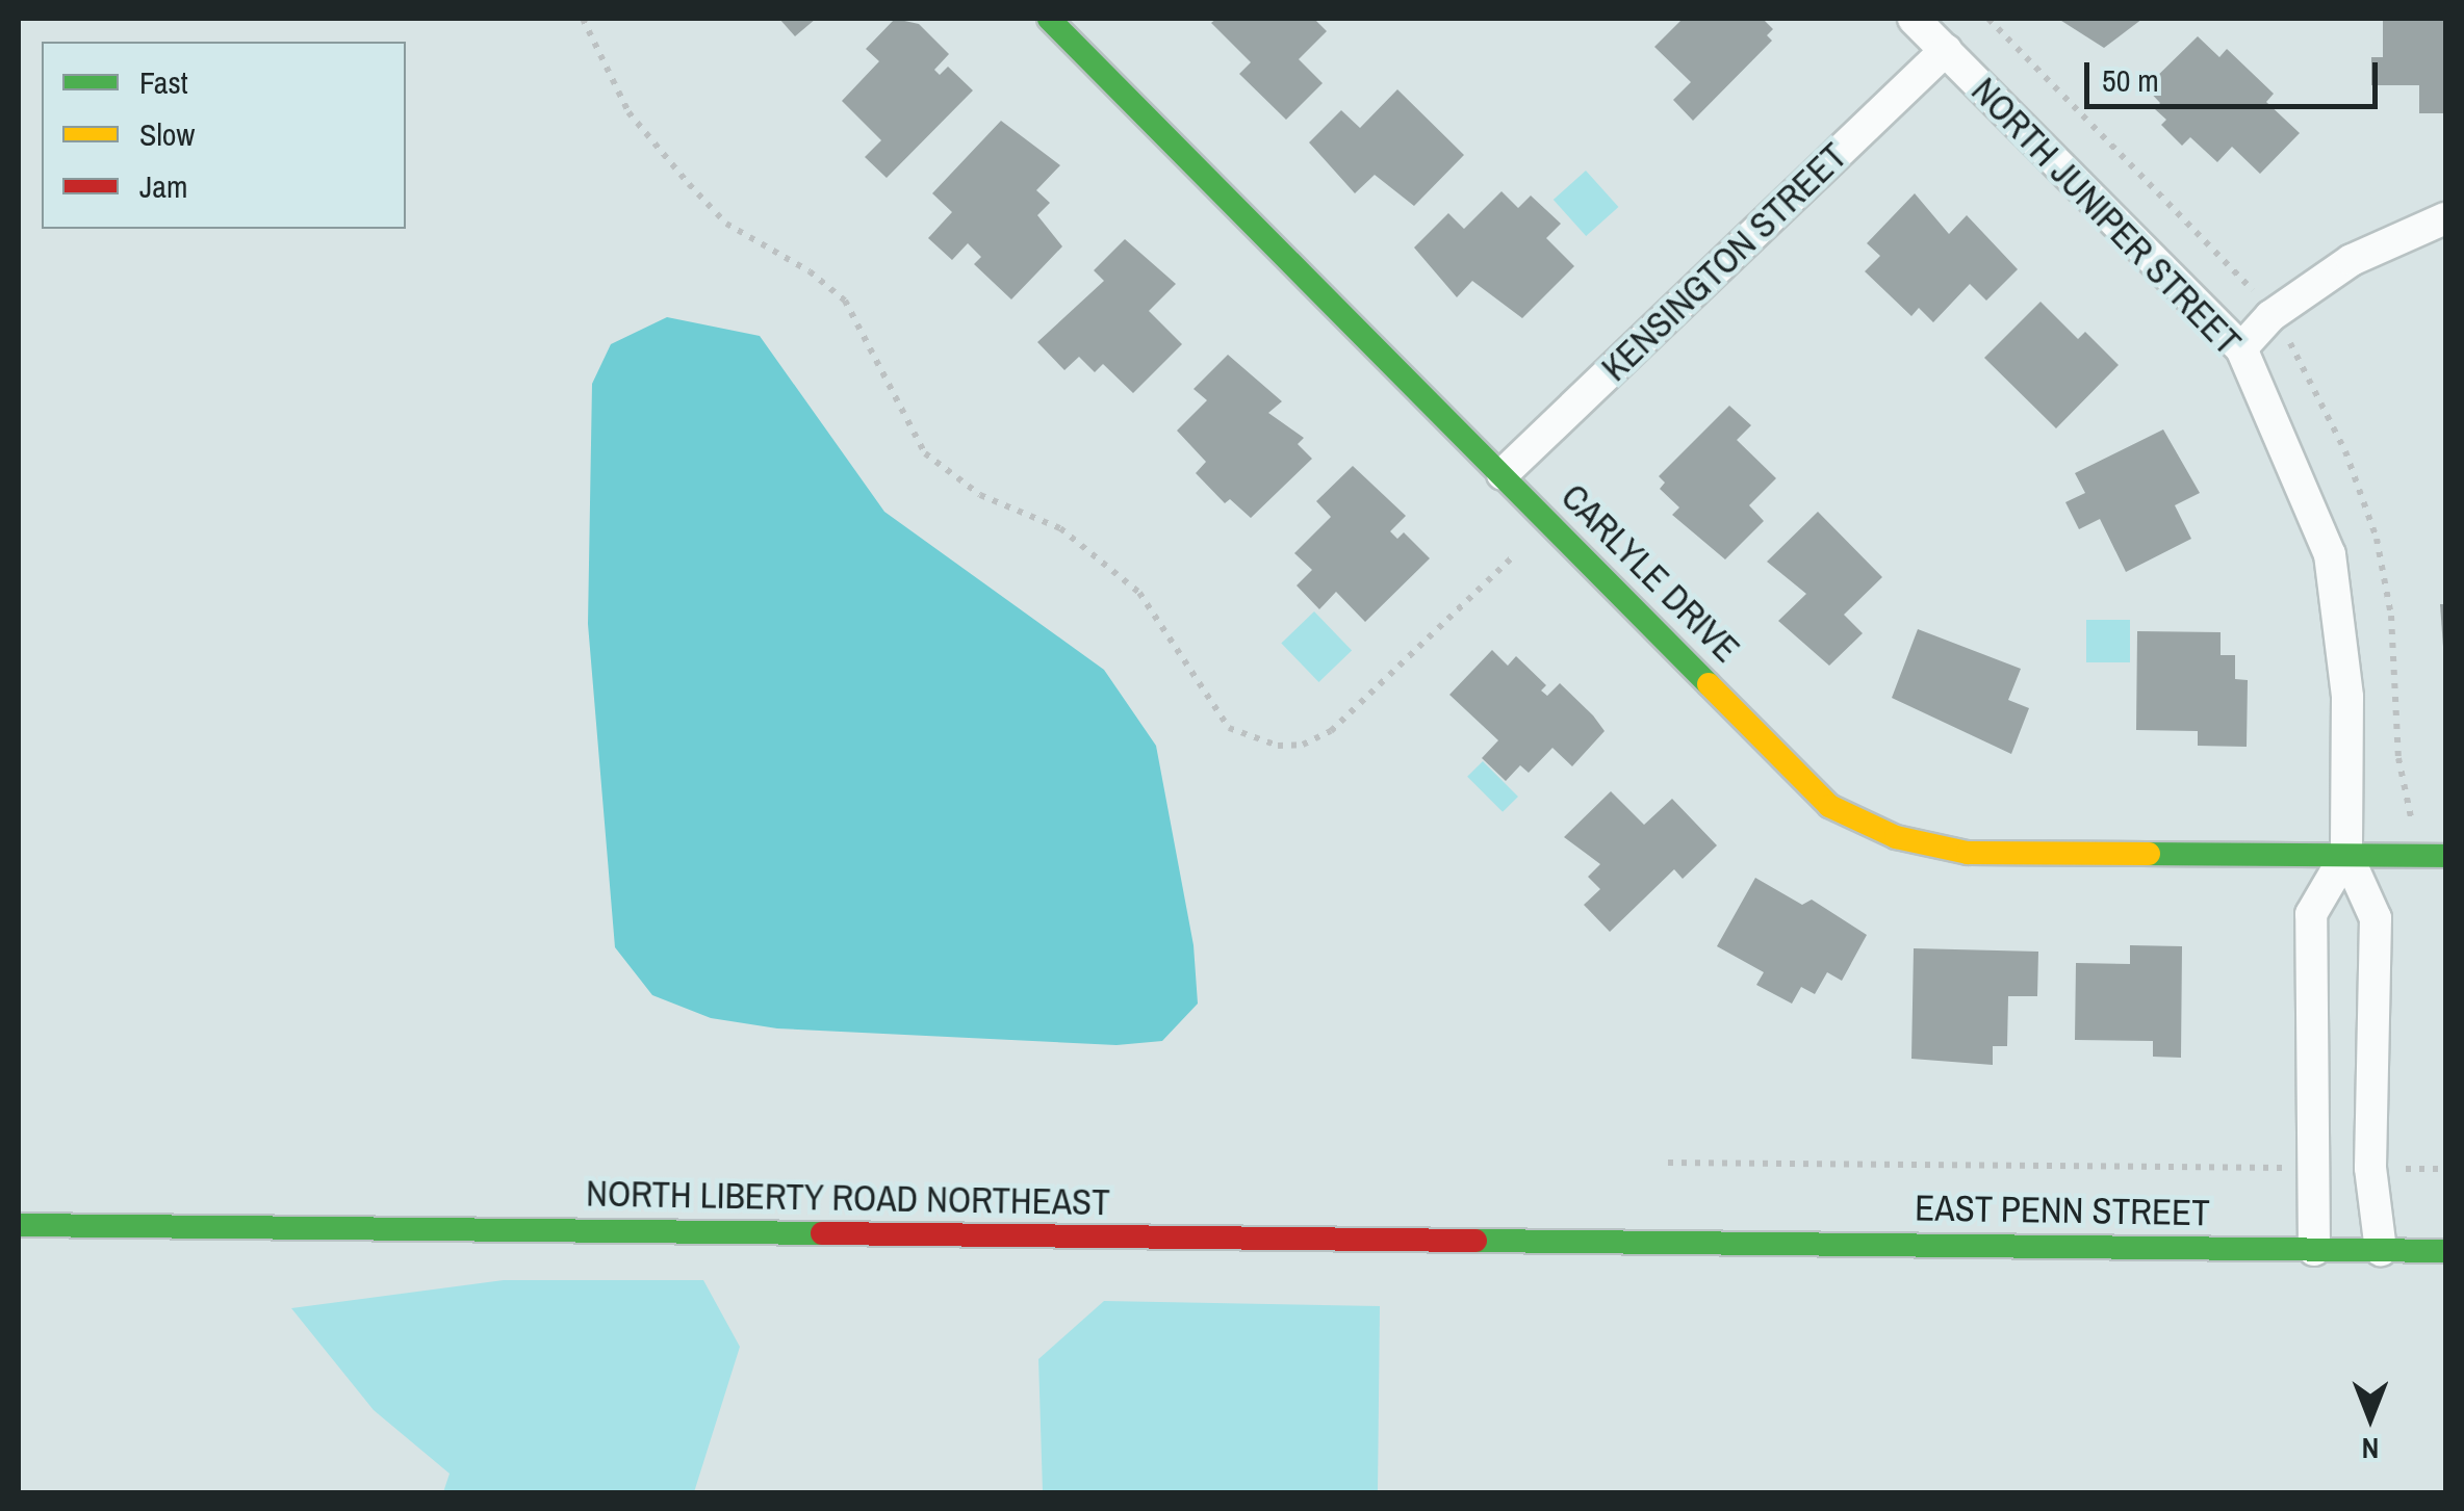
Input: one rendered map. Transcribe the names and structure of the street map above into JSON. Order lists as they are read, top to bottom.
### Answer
{
  "streets": {
    "street": [
      "NORTH JUNIPER STREET",
      "KENSINGTON STREET",
      "CARLYLE DRIVE",
      "NORTH LIBERTY ROAD NORTHEAST",
      "EAST PENN STREET"
    ]
  },
  "crossings": [
    ["NORTH JUNIPER STREET", "KENSINGTON STREET"],
    ["NORTH JUNIPER STREET", "CARLYLE DRIVE"],
    ["NORTH JUNIPER STREET", "EAST PENN STREET"],
    ["KENSINGTON STREET", "CARLYLE DRIVE"],
    ["NORTH LIBERTY ROAD NORTHEAST", "EAST PENN STREET"]
  ],
  "legend": ["Fast", "Slow", "Jam"],
  "scale_bar": "50 m",
  "north": "bottom"
}
